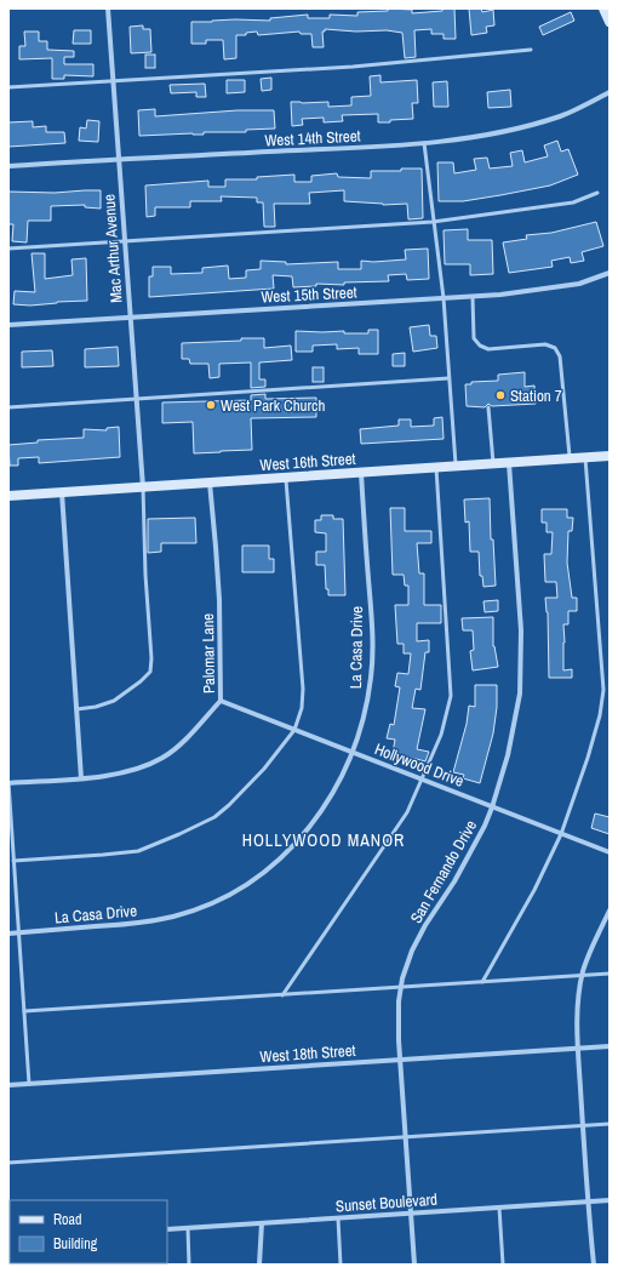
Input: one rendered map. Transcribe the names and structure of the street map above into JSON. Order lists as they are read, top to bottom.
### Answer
{
  "streets": {
    "main road": ["West 16th Street"],
    "street": [
      "West 14th Street",
      "Mac Arthur Avenue",
      "West 15th Street",
      "La Casa Drive",
      "Palomar Lane",
      "Hollywood Drive",
      "San Fernando Drive",
      "West 18th Street",
      "Sunset Boulevard"
    ]
  },
  "crossings": [
    ["West 14th Street", "Mac Arthur Avenue"],
    ["Mac Arthur Avenue", "West 15th Street"],
    ["Mac Arthur Avenue", "West 16th Street"],
    ["West 16th Street", "La Casa Drive"],
    ["West 16th Street", "Palomar Lane"],
    ["West 16th Street", "San Fernando Drive"],
    ["La Casa Drive", "Hollywood Drive"],
    ["Palomar Lane", "Hollywood Drive"],
    ["Hollywood Drive", "San Fernando Drive"],
    ["San Fernando Drive", "West 18th Street"],
    ["San Fernando Drive", "Sunset Boulevard"]
  ],
  "districts": ["HOLLYWOOD MANOR"],
  "places": ["Station 7", "West Park Church"],
  "legend": ["Road", "Building"]
}
